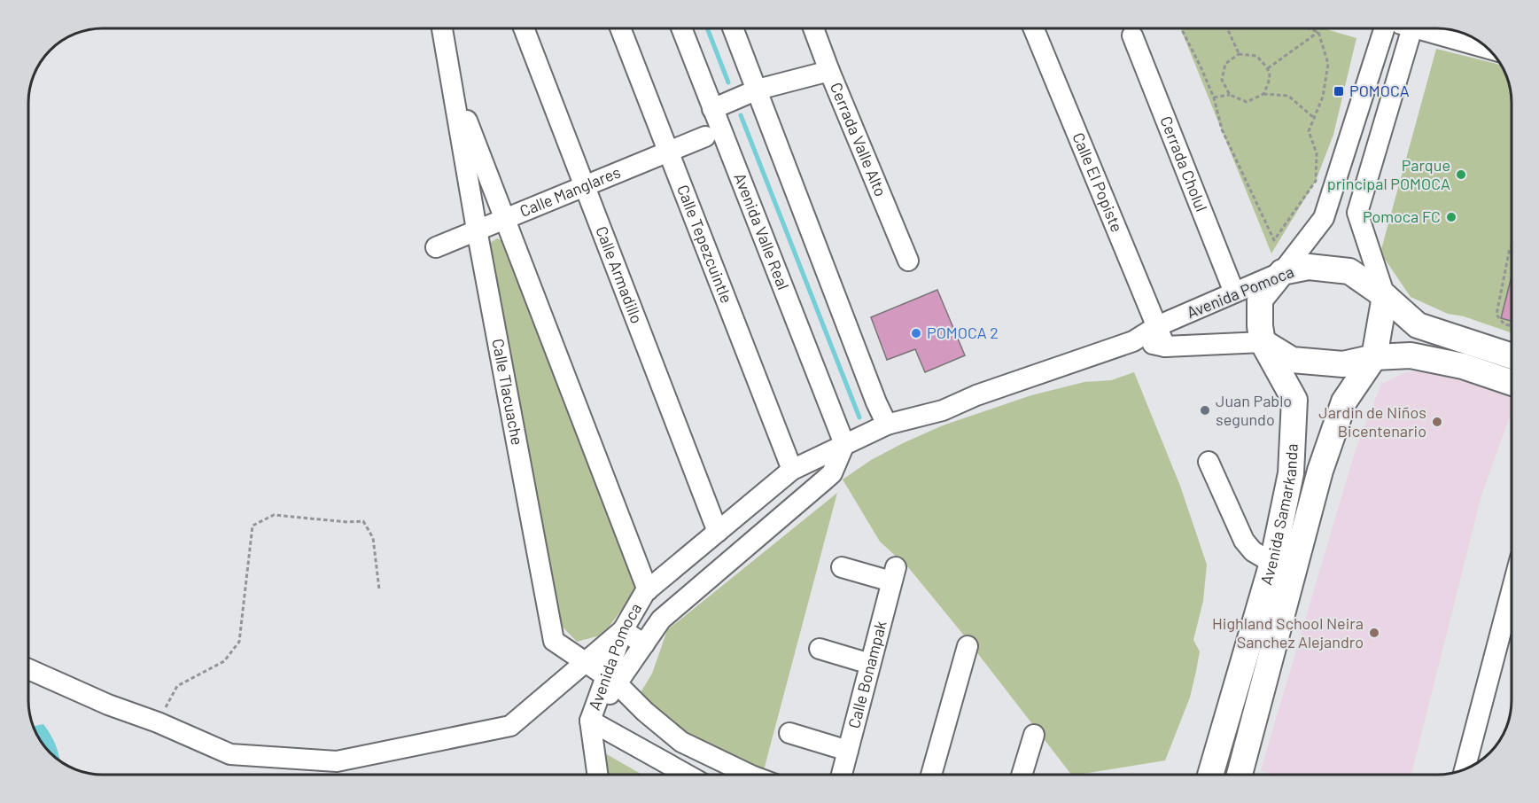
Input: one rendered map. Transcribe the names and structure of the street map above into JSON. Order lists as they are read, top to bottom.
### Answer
{
  "streets": {
    "main road": ["Avenida Pomoca", "Avenida Samarkanda"],
    "street": [
      "Cerrada Valle Alto",
      "Cerrada Cholul",
      "Calle El Popiste",
      "Calle Manglares",
      "Avenida Valle Real",
      "Calle Tepezcuintle",
      "Calle Armadillo",
      "Calle Tlacuache",
      "Calle Bonampak"
    ]
  },
  "crossings": [
    ["Cerrada Cholul", "Avenida Pomoca"],
    ["Calle El Popiste", "Avenida Pomoca"],
    ["Calle Manglares", "Calle Tepezcuintle"],
    ["Calle Manglares", "Calle Armadillo"],
    ["Calle Manglares", "Calle Tlacuache"],
    ["Avenida Valle Real", "Avenida Pomoca"],
    ["Calle Tepezcuintle", "Avenida Pomoca"],
    ["Calle Armadillo", "Avenida Pomoca"],
    ["Avenida Pomoca", "Calle Tlacuache"],
    ["Avenida Pomoca", "Avenida Samarkanda"]
  ],
  "places": {
    "transit": ["POMOCA"],
    "other": [
      "Parque principal POMOCA",
      "Pomoca FC",
      "POMOCA 2",
      "Juan Pablo segundo",
      "Jardin de Niños Bicentenario",
      "Highland School Neira Sanchez Alejandro"
    ]
  }
}
